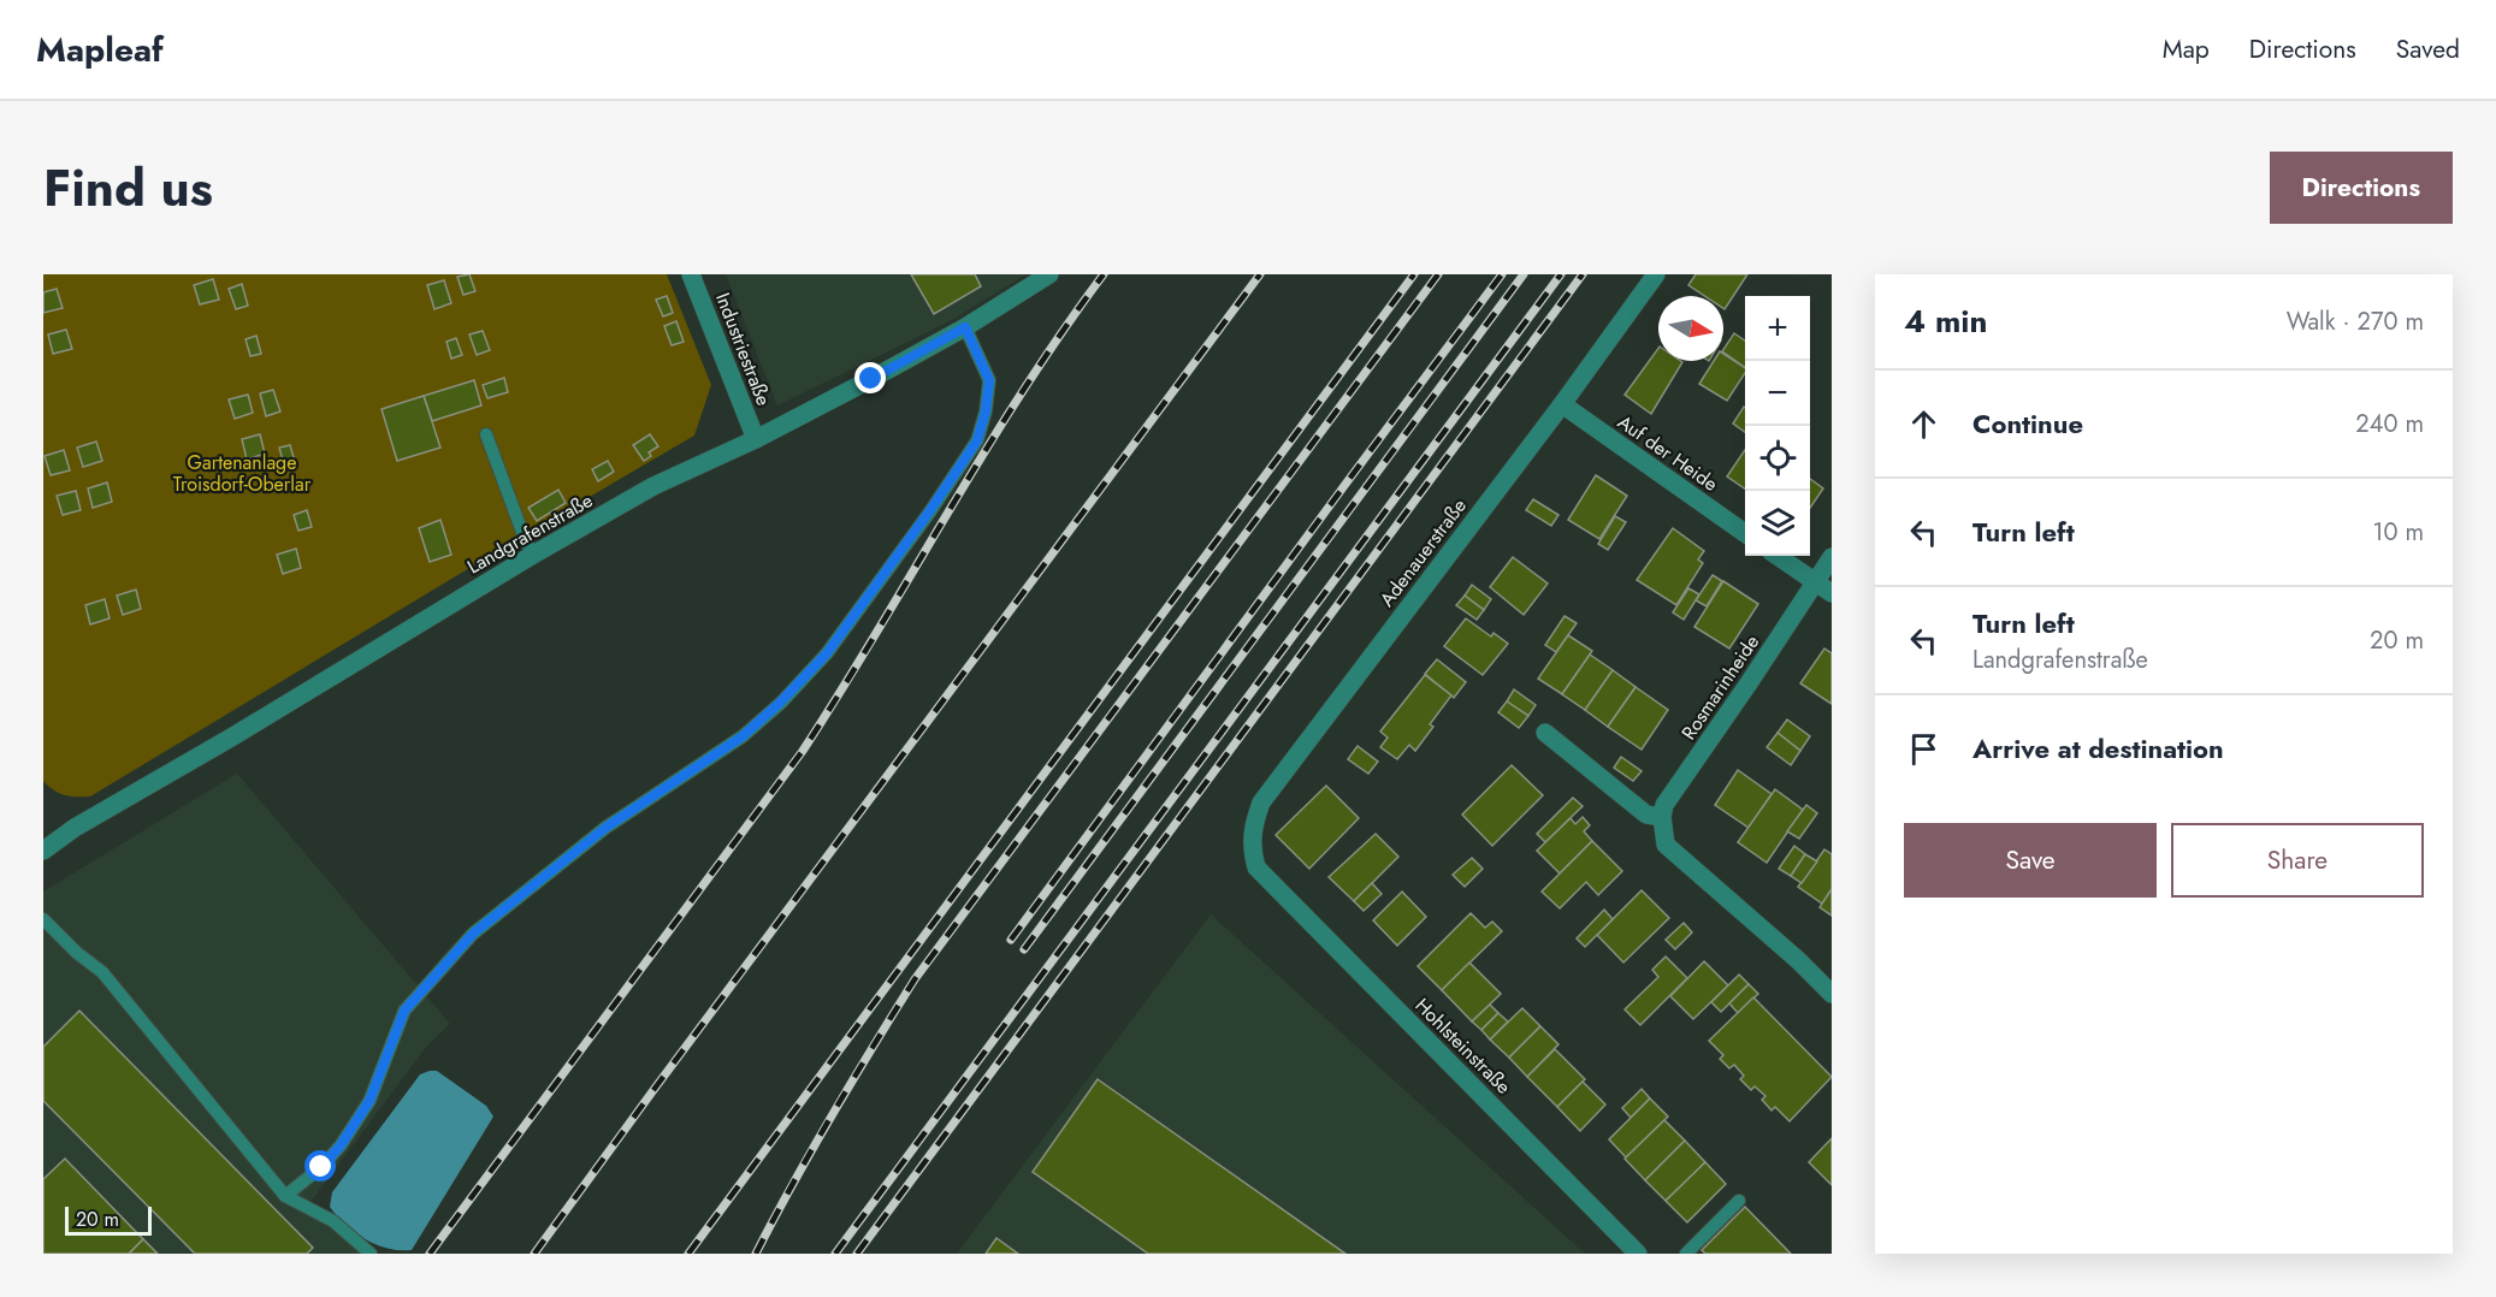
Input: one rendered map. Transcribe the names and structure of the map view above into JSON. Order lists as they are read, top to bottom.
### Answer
{
  "streets": {
    "street": [
      "Industriestraße",
      "Auf der Heide",
      "Landgrafenstraße",
      "Adenauerstraße",
      "Rosmarinheide",
      "Hohlsteinstraße"
    ]
  },
  "crossings": [
    ["Industriestraße", "Landgrafenstraße"],
    ["Auf der Heide", "Adenauerstraße"],
    ["Adenauerstraße", "Hohlsteinstraße"]
  ],
  "parks": ["Gartenanlage Troisdorf-Oberlar"],
  "scale_bar": "20 m",
  "north": "right",
  "page": {
    "header": "Mapleaf",
    "nav": ["Map", "Directions", "Saved"],
    "title": "Find us",
    "buttons": [
      "Directions",
      ["Save", "Share"]
    ],
    "heading": ["4 min", "Walk · 270 m"],
    "map_buttons": ["+", "−"],
    "list": [
      ["Continue", "240 m"],
      ["Turn left", "10 m"],
      ["Turn left", "Landgrafenstraße", "20 m"],
      "Arrive at destination"
    ],
    "scale": "20 m"
  }
}
